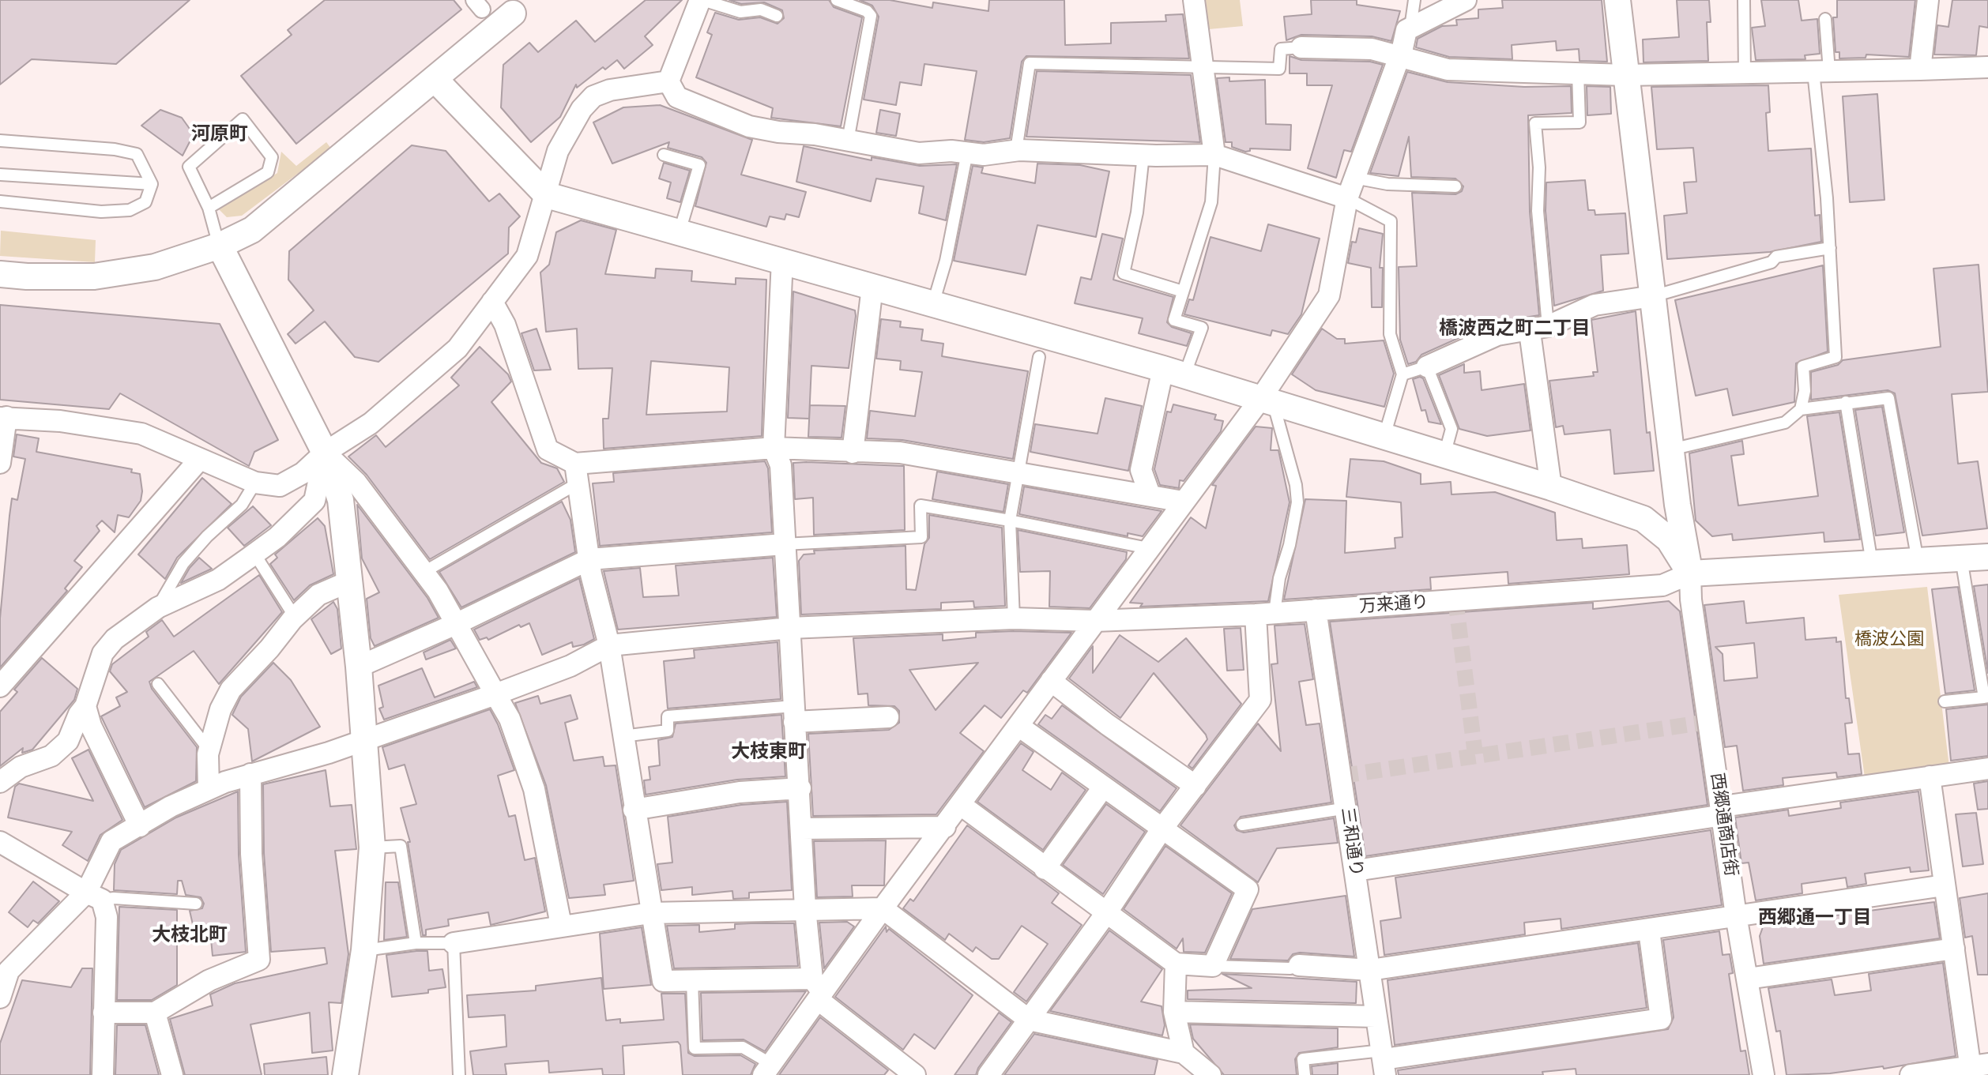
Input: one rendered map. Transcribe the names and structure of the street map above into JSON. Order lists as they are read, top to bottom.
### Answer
{
  "streets": {
    "street": ["万来通り", "西郷通商店街", "三和通り"]
  },
  "crossings": [
    ["万来通り", "西郷通商店街"],
    ["万来通り", "三和通り"]
  ],
  "districts": [
    "河原町",
    "橋波西之町二丁目",
    "大枝東町",
    "西郷通一丁目",
    "大枝北町"
  ],
  "parks": ["橋波公園"]
}
